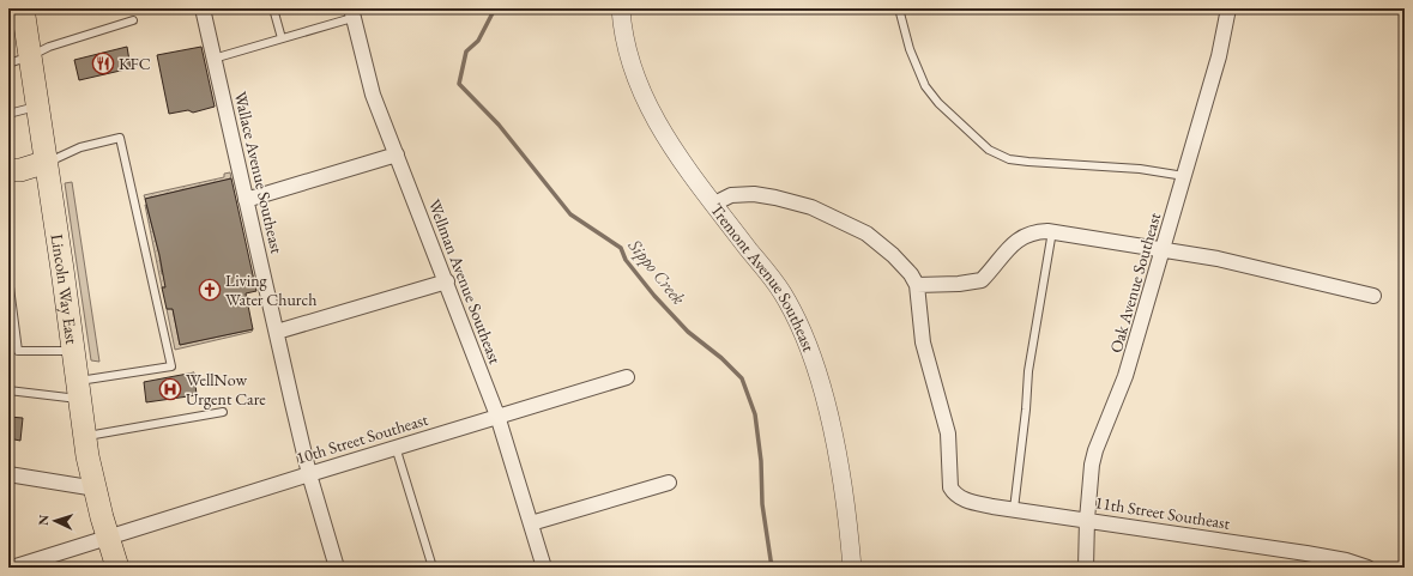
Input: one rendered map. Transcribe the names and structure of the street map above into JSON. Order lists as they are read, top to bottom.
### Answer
{
  "streets": {
    "main road": ["Lincoln Way East"],
    "street": [
      "Wallace Avenue Southeast",
      "Tremont Avenue Southeast",
      "Wellman Avenue Southeast",
      "Oak Avenue Southeast",
      "10th Street Southeast",
      "11th Street Southeast"
    ]
  },
  "crossings": [
    ["Wallace Avenue Southeast", "10th Street Southeast"],
    ["Wellman Avenue Southeast", "10th Street Southeast"],
    ["Oak Avenue Southeast", "11th Street Southeast"],
    ["Lincoln Way East", "10th Street Southeast"]
  ],
  "water": ["Sippo Creek"],
  "places": {
    "restaurant": ["KFC"],
    "church": ["Living Water Church"],
    "hospital": ["WellNow Urgent Care"]
  },
  "north": "left"
}
